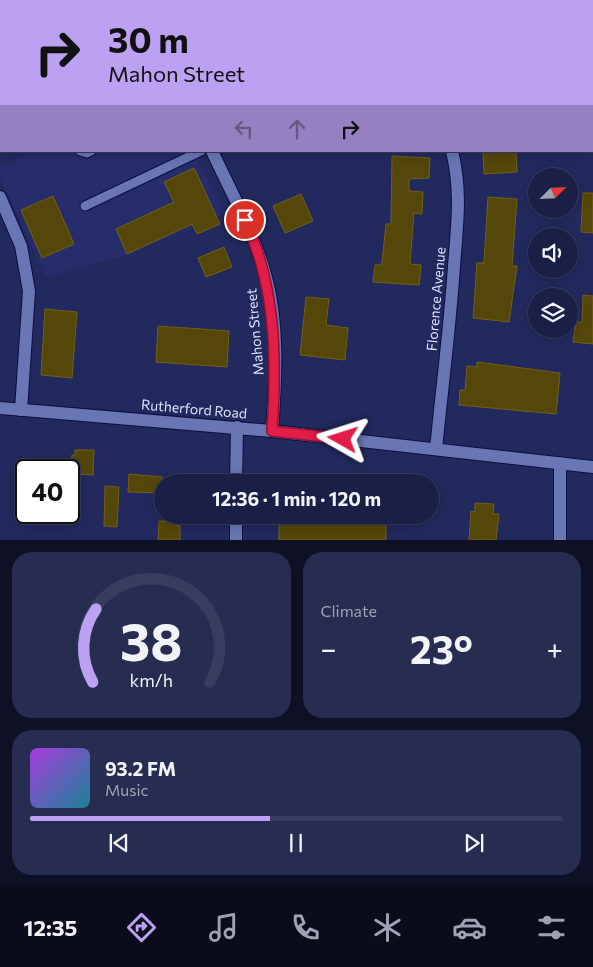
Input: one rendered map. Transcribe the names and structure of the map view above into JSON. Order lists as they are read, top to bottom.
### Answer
{
  "streets": {
    "street": ["Florence Avenue", "Mahon Street", "Rutherford Road"]
  },
  "crossings": [
    ["Florence Avenue", "Rutherford Road"],
    ["Mahon Street", "Rutherford Road"]
  ],
  "north": "top right",
  "page": {
    "turn": ["30 m", "Mahon Street"],
    "limit": "40",
    "trip": "12:36 · 1 min · 120 m",
    "tile": "Climate",
    "heat": ["−", "23°", "+"],
    "song": ["93.2 FM", "Music"],
    "tabs": "12:35",
    "gauge": ["38", "km/h"]
  }
}
